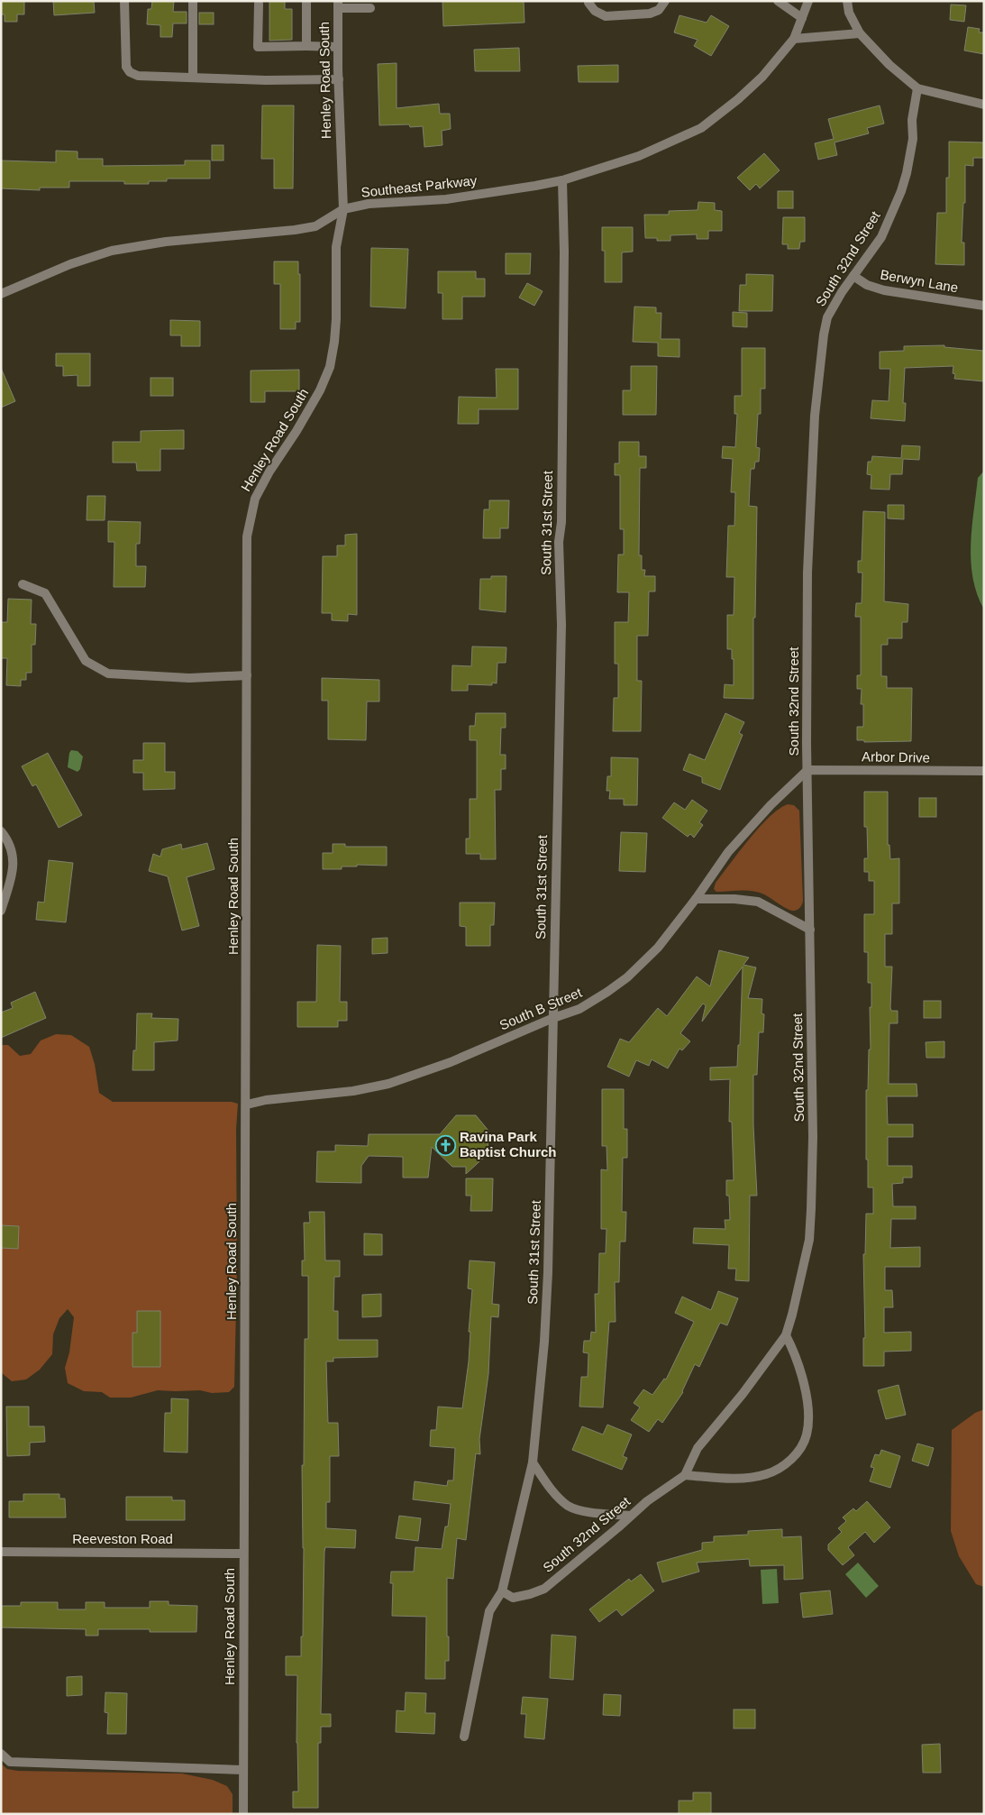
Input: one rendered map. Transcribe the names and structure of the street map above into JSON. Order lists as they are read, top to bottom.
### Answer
{
  "streets": {
    "street": [
      "Henley Road South",
      "Southeast Parkway",
      "South 32nd Street",
      "Berwyn Lane",
      "South 31st Street",
      "Arbor Drive",
      "South B Street",
      "Reeveston Road"
    ]
  },
  "crossings": [
    ["Henley Road South", "Southeast Parkway"],
    ["Henley Road South", "South B Street"],
    ["Henley Road South", "Reeveston Road"],
    ["Southeast Parkway", "South 31st Street"],
    ["South 32nd Street", "Berwyn Lane"],
    ["South 32nd Street", "South 31st Street"],
    ["South 32nd Street", "Arbor Drive"],
    ["South 32nd Street", "South B Street"],
    ["South 31st Street", "South B Street"],
    ["Arbor Drive", "South B Street"]
  ],
  "places": {
    "church": ["Ravina Park Baptist Church"]
  }
}
